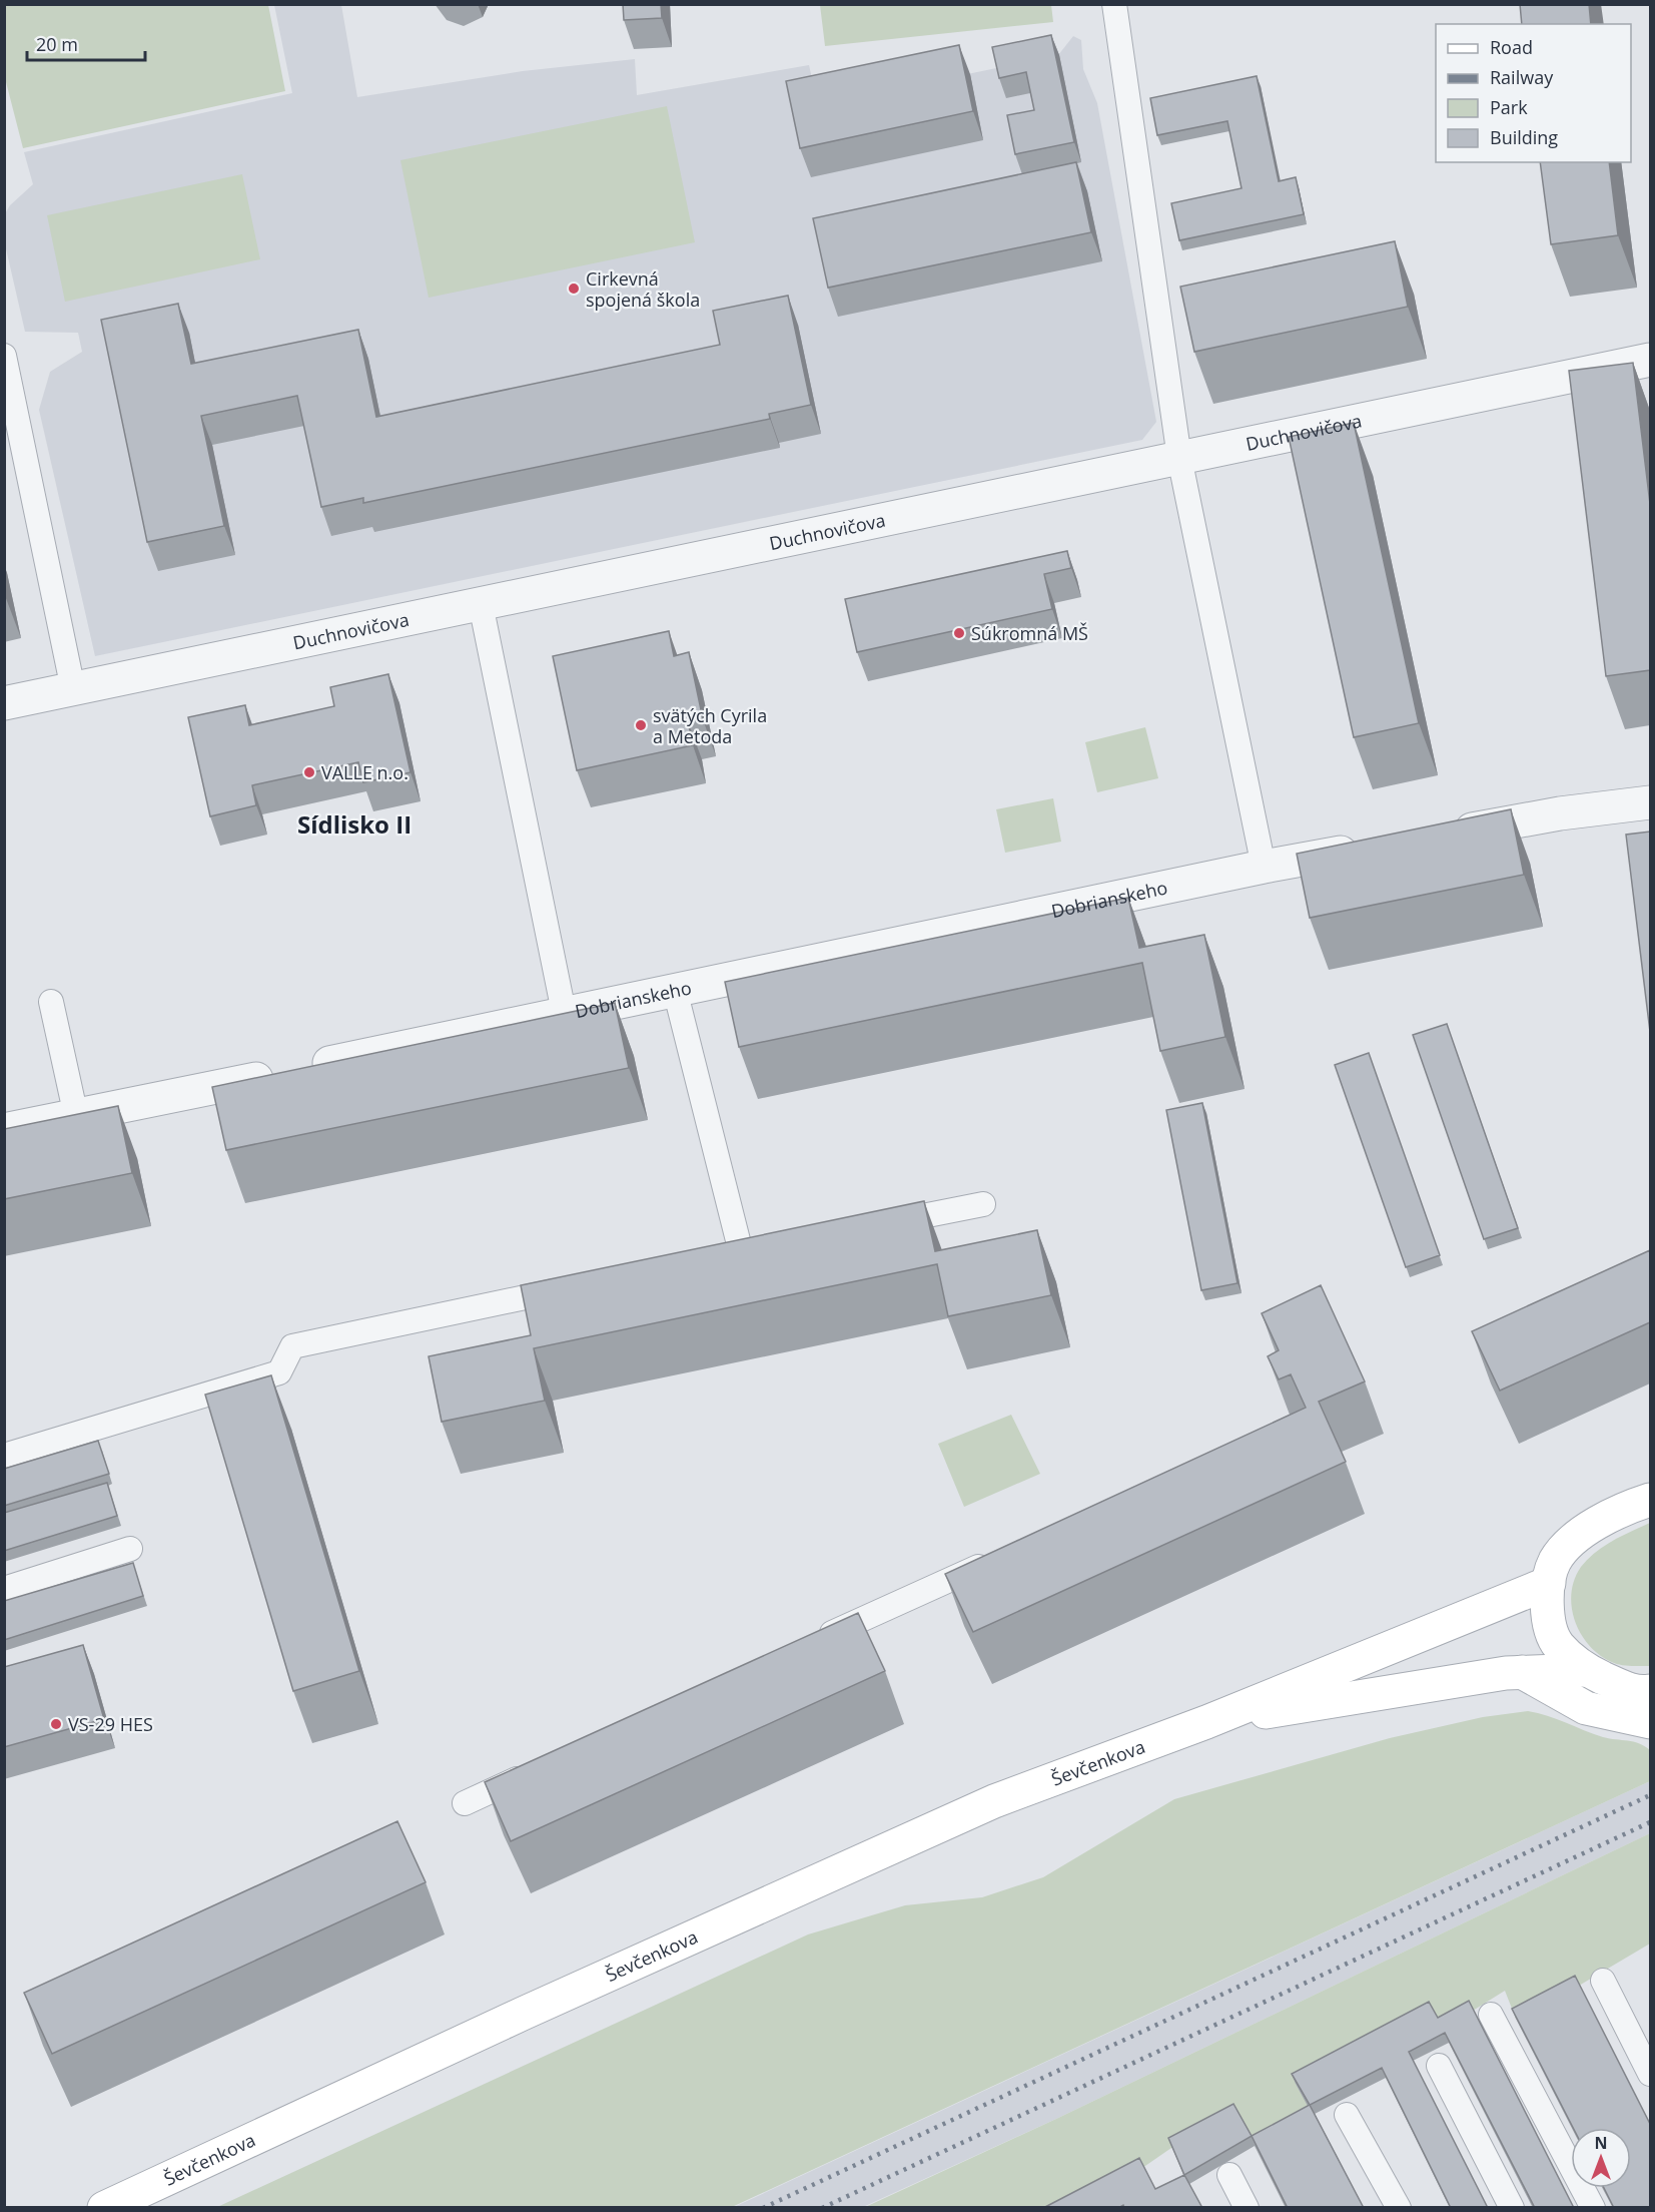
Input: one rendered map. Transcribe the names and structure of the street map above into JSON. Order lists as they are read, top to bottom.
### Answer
{
  "streets": {
    "main road": ["Ševčenkova"],
    "street": ["Duchnovičova", "Dobrianskeho"]
  },
  "districts": ["Sídlisko II"],
  "places": [
    "Cirkevná spojená škola",
    "Súkromná MŠ",
    "svätých Cyrila a Metoda",
    "VALLE n.o.",
    "VS-29 HES"
  ],
  "legend": [
    "Road",
    "Railway",
    "Park",
    "Building"
  ],
  "scale_bar": "20 m",
  "north": "top"
}
